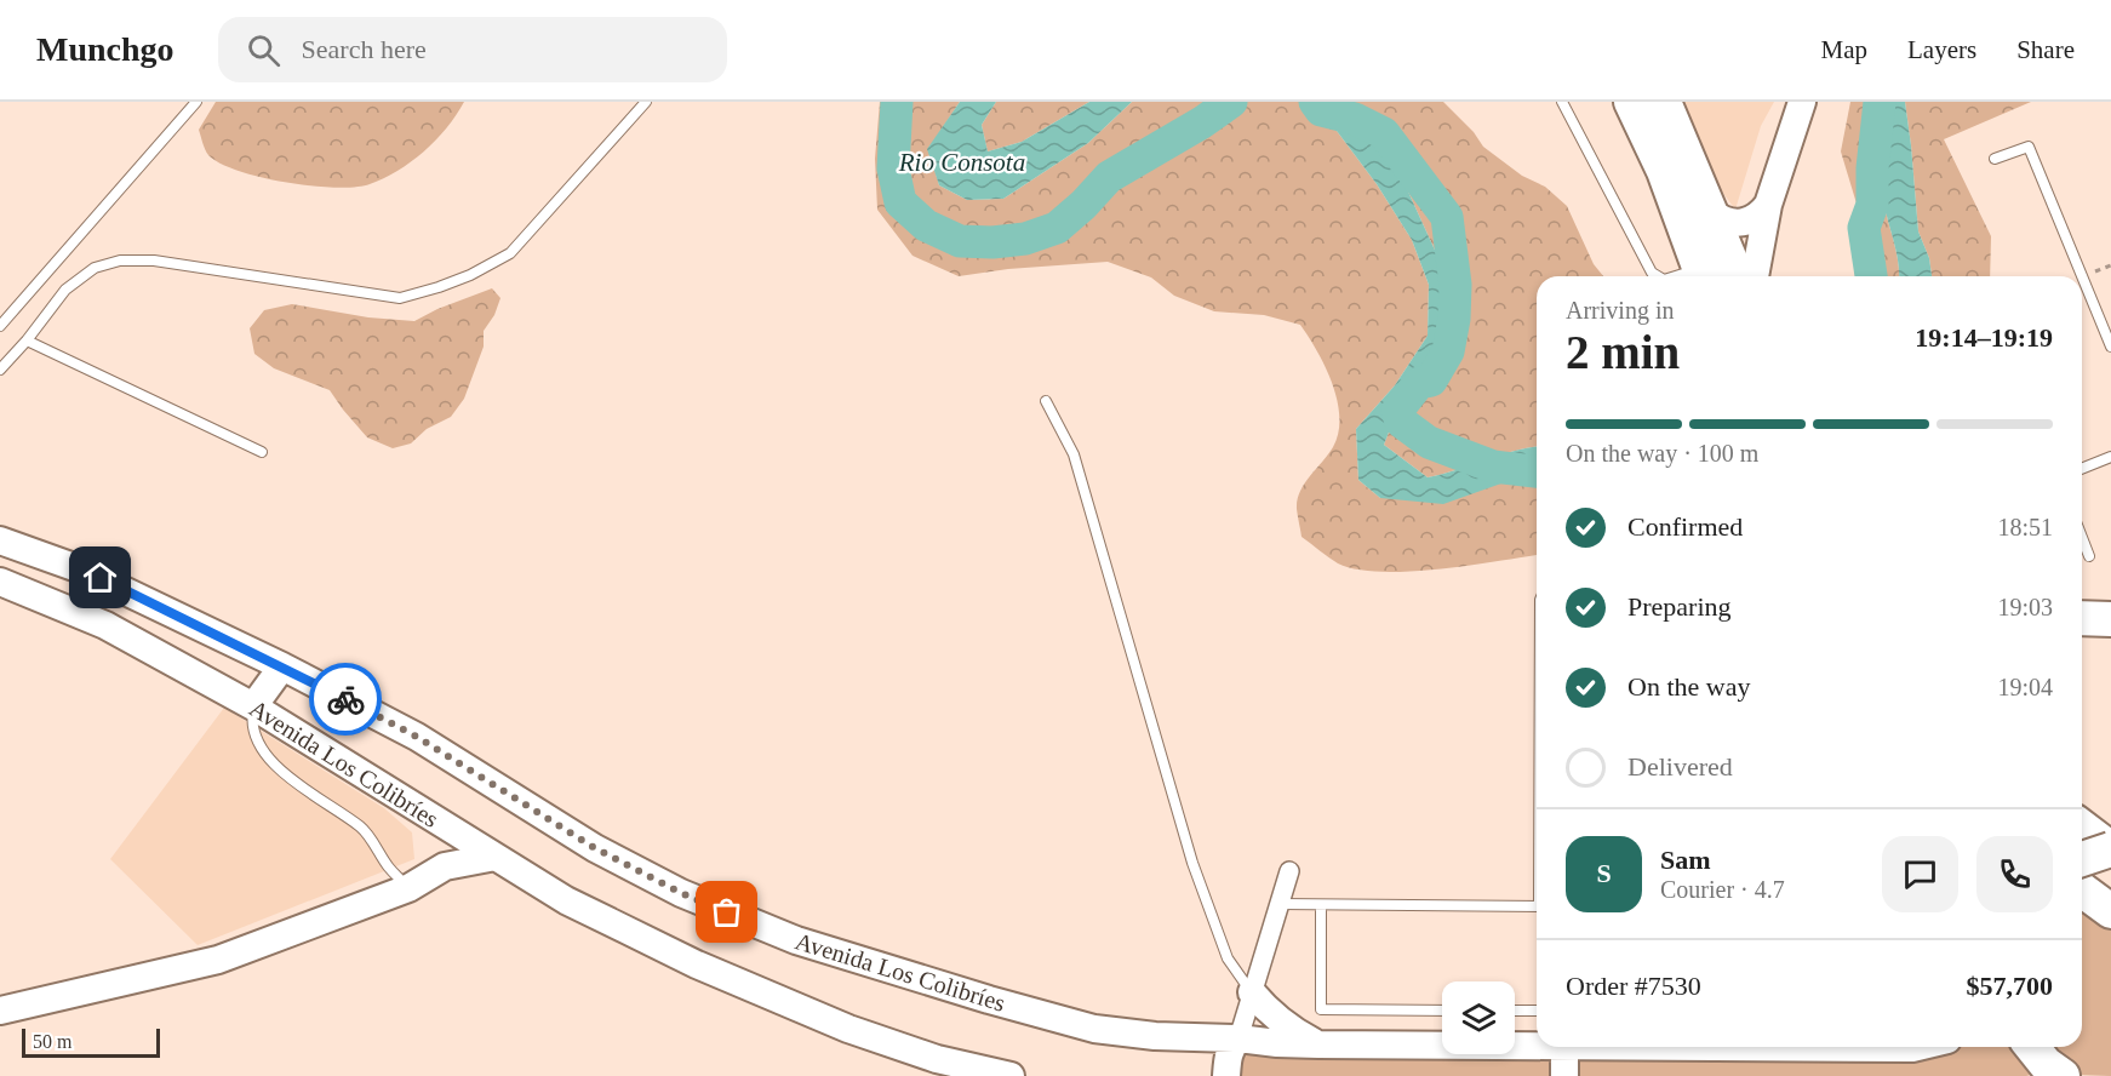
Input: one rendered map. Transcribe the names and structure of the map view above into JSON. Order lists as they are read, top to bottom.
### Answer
{
  "streets": {
    "main road": ["Avenida Los Colibríes"]
  },
  "water": ["Rio Consota"],
  "scale_bar": "50 m",
  "page": {
    "header": "Munchgo",
    "search": "Search here",
    "nav": ["Map", "Layers", "Share"],
    "heading": ["2 min", "Arriving in", "19:14–19:19"],
    "panel": [
      "Sam",
      "Courier · 4.7",
      "Order #7530",
      "$57,700"
    ],
    "bar": "On the way · 100 m",
    "list": [
      ["Confirmed", "18:51"],
      ["Preparing", "19:03"],
      ["On the way", "19:04"],
      "Delivered"
    ],
    "round": "S",
    "scale": "50 m"
  }
}
